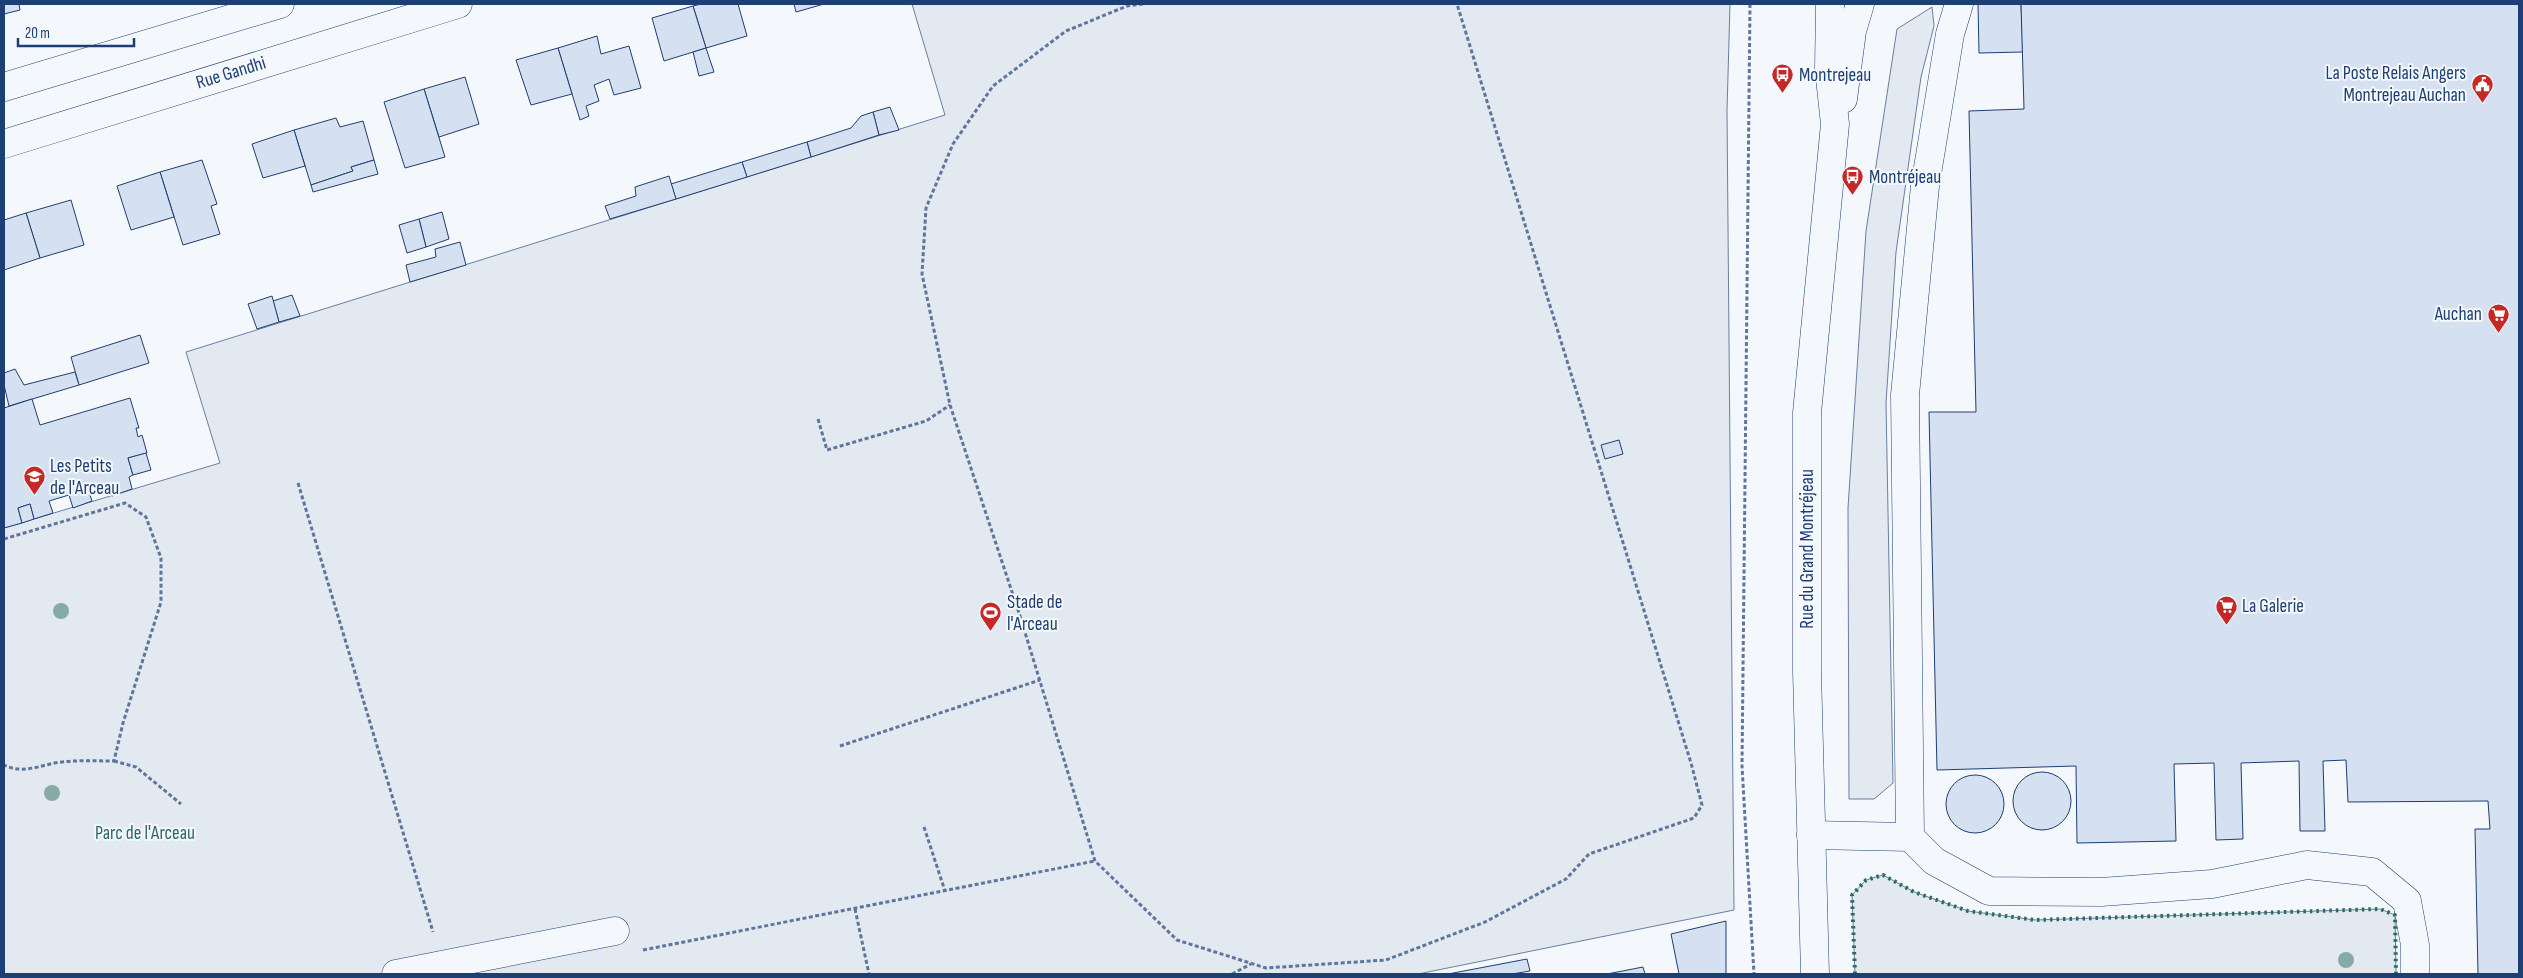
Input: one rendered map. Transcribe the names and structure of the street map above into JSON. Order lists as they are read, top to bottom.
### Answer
{
  "streets": {
    "street": ["Rue Gandhi", "Rue du Grand Montréjeau"]
  },
  "parks": ["Parc de l'Arceau"],
  "places": {
    "bus stop": ["Montrejeau", "Montréjeau"],
    "public building": ["La Poste Relais Angers Montrejeau Auchan"],
    "supermarket": ["Auchan", "La Galerie"],
    "school or university": ["Les Petits de l'Arceau"],
    "sports": ["Stade de l'Arceau"]
  },
  "scale_bar": "20 m"
}
